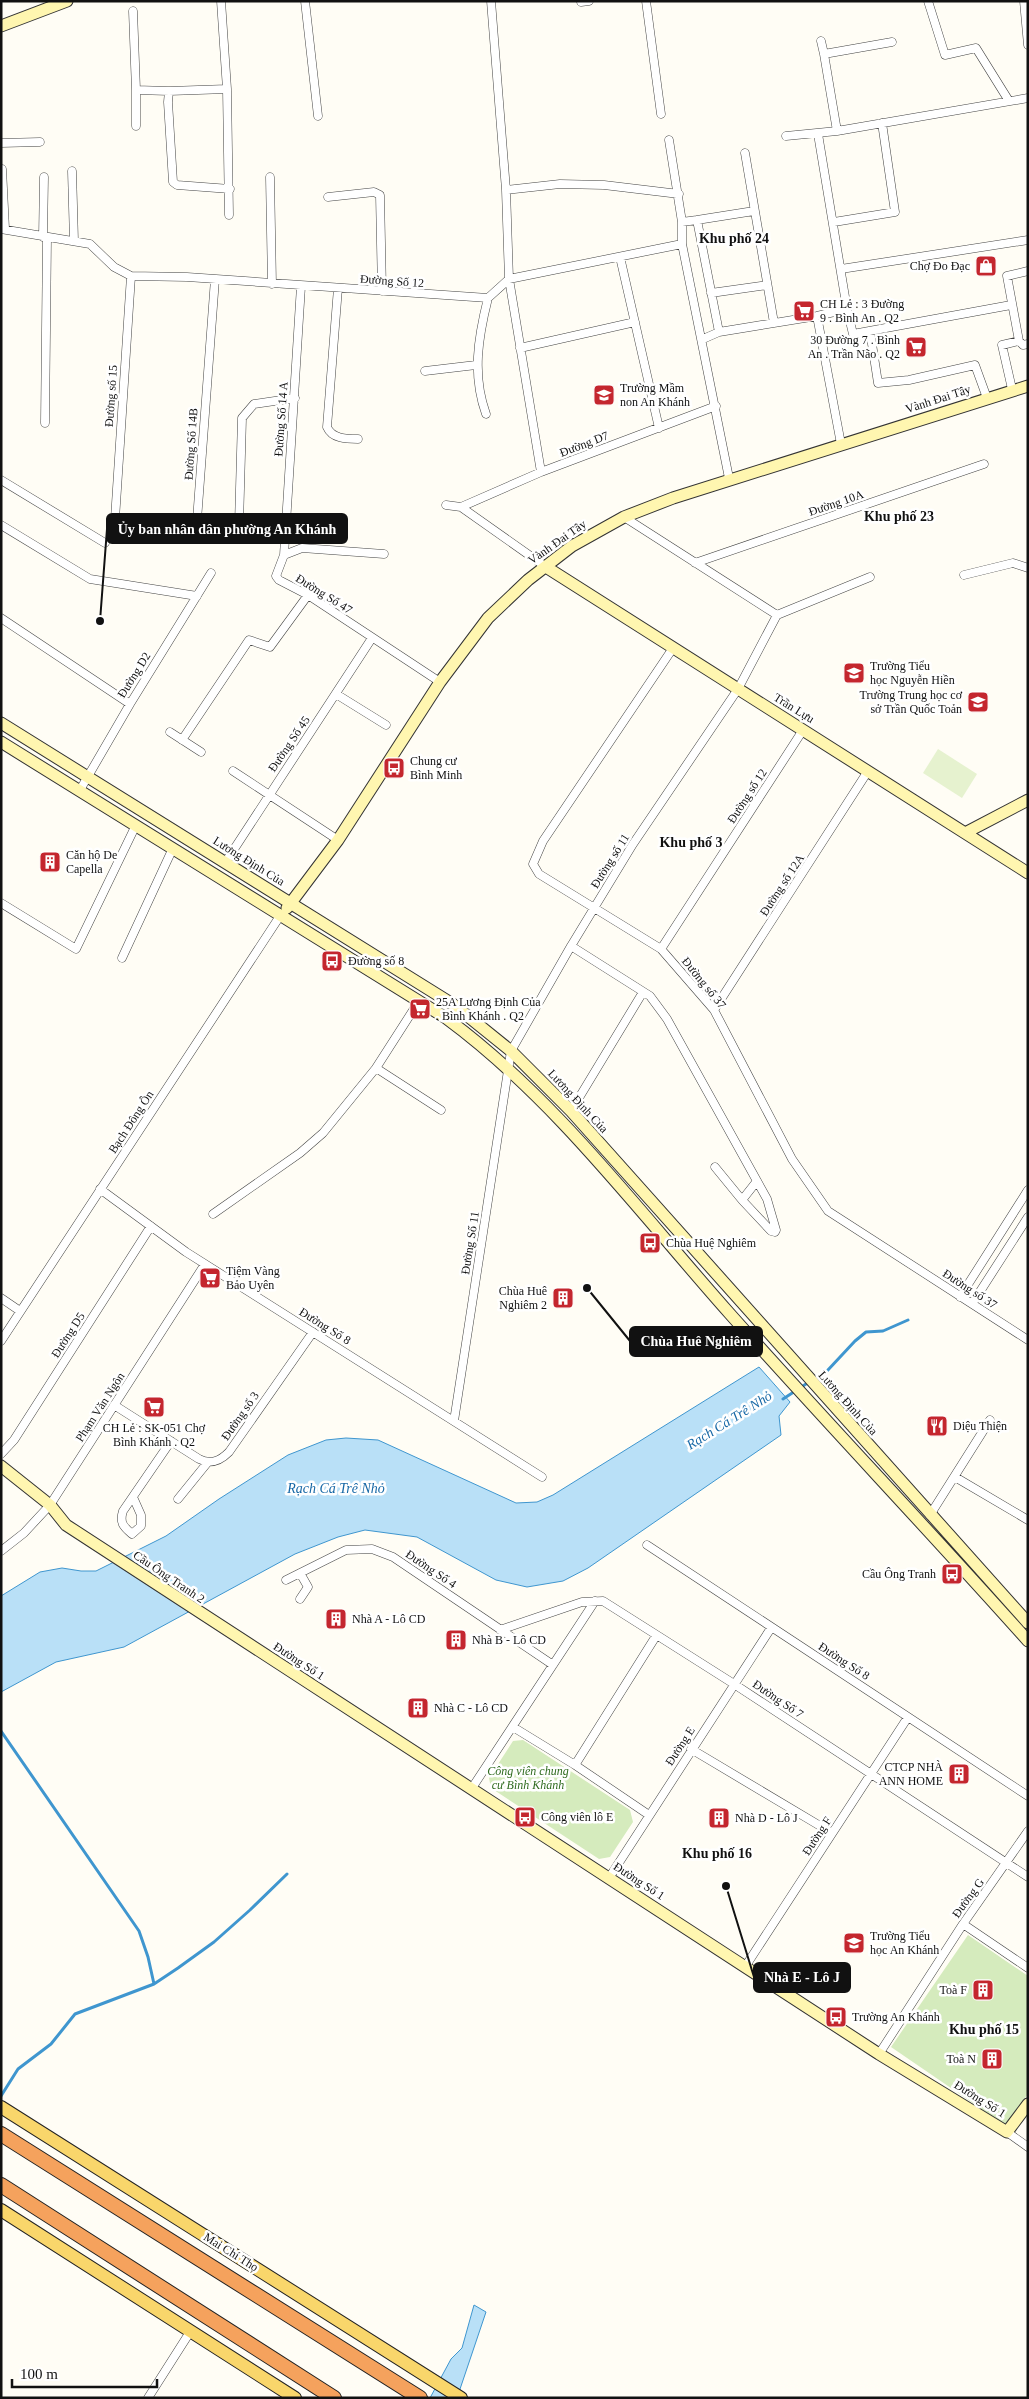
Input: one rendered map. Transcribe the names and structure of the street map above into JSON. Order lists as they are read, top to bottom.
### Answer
{
  "streets": {
    "highway": ["Mai Chí Thọ"],
    "street": [
      "Đường Số 12",
      "Đường số 15",
      "Vành Đai Tây",
      "Đường Số 14 A",
      "Đường Số 14B",
      "Đường D7",
      "Đường 10A",
      "Đường Số 47",
      "Đường D2",
      "Trần Lựu",
      "Đường Số 45",
      "Đường số 12",
      "Lương Định Của",
      "Đường số 11",
      "Đường số 12A",
      "Đường số 37",
      "Bạch Đông Ôn",
      "Đường Số 11",
      "Đường Số 8",
      "Đường D5",
      "Phạm Văn Ngôn",
      "Đường số 3",
      "Đường Số 4",
      "Cầu Ông Tranh 2",
      "Đường Số 1",
      "Đường Số 7",
      "Đường E",
      "Đường F",
      "Đường G"
    ]
  },
  "crossings": [
    ["Đường Số 12", "Đường số 15"],
    ["Đường Số 12", "Đường Số 14 A"],
    ["Đường Số 12", "Đường Số 14B"],
    ["Vành Đai Tây", "Đường Số 47"],
    ["Vành Đai Tây", "Trần Lựu"],
    ["Vành Đai Tây", "Lương Định Của"],
    ["Vành Đai Tây", "Bạch Đông Ôn"],
    ["Đường Số 14 A", "Đường Số 14B"],
    ["Đường Số 14 A", "Đường Số 47"],
    ["Đường Số 47", "Đường Số 45"],
    ["Đường D2", "Lương Định Của"],
    ["Trần Lựu", "Đường số 12"],
    ["Trần Lựu", "Đường số 11"],
    ["Trần Lựu", "Đường số 12A"],
    ["Trần Lựu", "Đường số 37"],
    ["Đường Số 45", "Lương Định Của"],
    ["Đường số 12", "Đường số 37"],
    ["Lương Định Của", "Đường số 11"],
    ["Lương Định Của", "Bạch Đông Ôn"],
    ["Lương Định Của", "Đường Số 11"],
    ["Đường số 11", "Đường số 37"],
    ["Đường số 11", "Đường Số 11"],
    ["Đường số 12A", "Đường số 37"],
    ["Bạch Đông Ôn", "Đường Số 8"],
    ["Đường Số 11", "Đường Số 8"],
    ["Đường Số 8", "Đường D5"],
    ["Đường Số 8", "Phạm Văn Ngôn"],
    ["Đường Số 8", "Đường số 3"],
    ["Đường Số 8", "Đường E"],
    ["Đường Số 8", "Đường F"],
    ["Phạm Văn Ngôn", "Cầu Ông Tranh 2"],
    ["Cầu Ông Tranh 2", "Đường Số 1"],
    ["Đường Số 1", "Đường E"],
    ["Đường Số 1", "Đường F"],
    ["Đường Số 1", "Đường G"],
    ["Đường Số 7", "Đường E"],
    ["Đường Số 7", "Đường F"],
    ["Đường Số 7", "Đường G"]
  ],
  "districts": [
    "Khu phố 24",
    "Khu phố 23",
    "Khu phố 3",
    "Khu phố 16",
    "Khu phố 15"
  ],
  "water": ["Rạch Cá Trê Nhỏ"],
  "parks": ["Công viên chung cư Bình Khánh"],
  "places": {
    "shop": ["Chợ Đo Đạc"],
    "supermarket": [
      "CH Lẻ : 3 Đường 9 . Bình An . Q2",
      "30 Đường 7 . Bình An . Trần Não . Q2",
      "25A Lương Định Của . Bình Khánh . Q2",
      "Tiệm Vàng Bảo Uyên",
      "CH Lẻ : SK-051 Chợ Bình Khánh . Q2"
    ],
    "school or university": [
      "Trường Mầm non An Khánh",
      "Trường Tiểu học Nguyễn Hiền",
      "Trường Trung học cơ sở Trần Quốc Toản",
      "Trường Tiểu học An Khánh"
    ],
    "other": ["Ủy ban nhân dân phường An Khánh", "Chùa Huê Nghiêm", "Nhà E - Lô J"],
    "bus stop": [
      "Chung cư Bình Minh",
      "Đường số 8",
      "Chùa Huệ Nghiêm",
      "Cầu Ông Tranh",
      "Công viên lô E",
      "Trường An Khánh"
    ],
    "building": [
      "Căn hộ De Capella",
      "Chùa Huê Nghiêm 2",
      "Nhà A - Lô CD",
      "Nhà B - Lô CD",
      "Nhà C - Lô CD",
      "CTCP NHÀ ANN HOME",
      "Nhà D - Lô J",
      "Toà F",
      "Toà N"
    ],
    "restaurant": ["Diệu Thiện"]
  },
  "scale_bar": "100 m"
}
